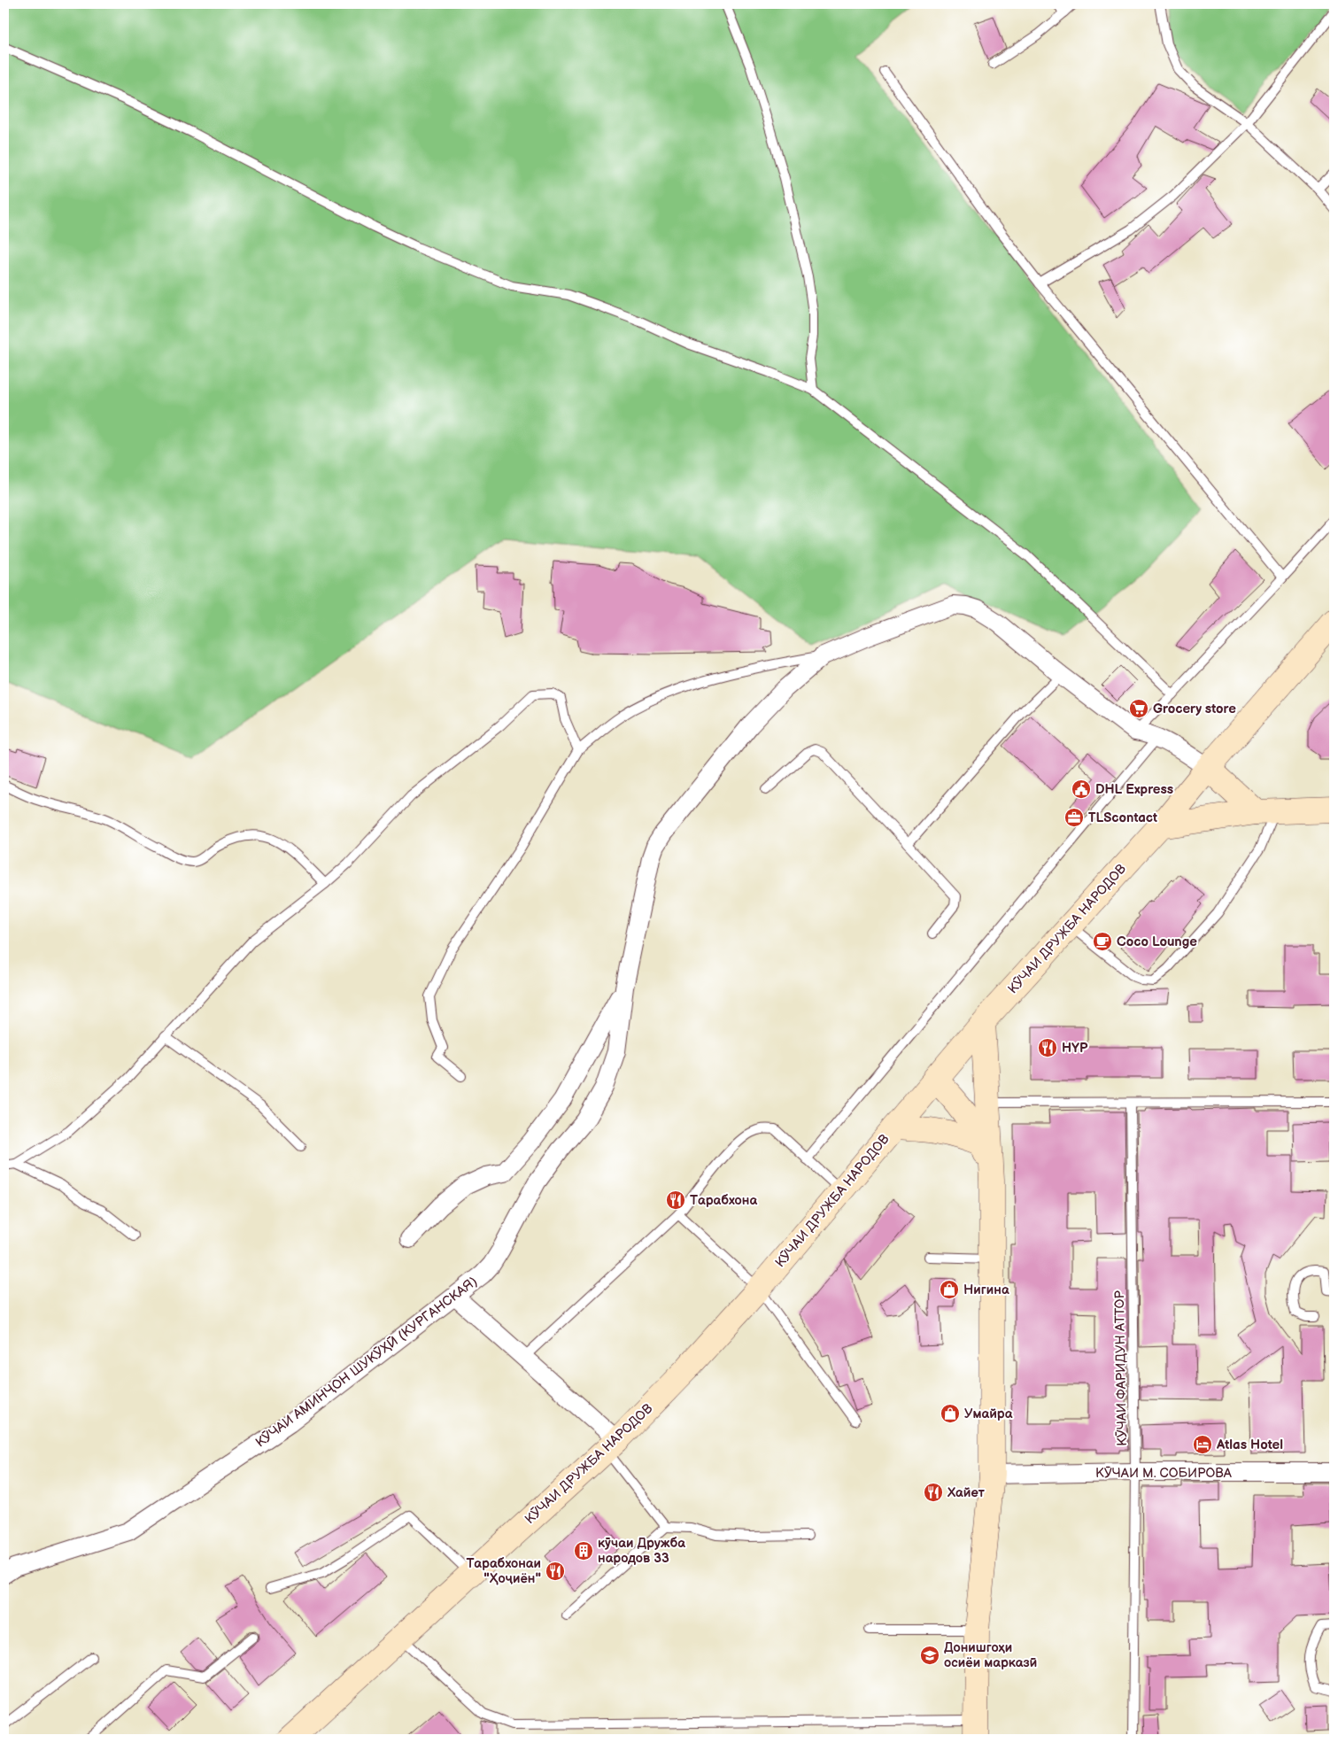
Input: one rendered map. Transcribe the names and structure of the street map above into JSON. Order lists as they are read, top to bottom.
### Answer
{
  "streets": {
    "main road": ["КӮЧАИ ДРУЖБА НАРОДОВ"],
    "street": ["КӮЧАИ АМИНҶОН ШУКӮҲӢ (КУРГАНСКАЯ)", "КӮЧАИ М. СОБИРОВА"],
    "lane": ["КӮЧАИ ФАРИДУН АТТОР"]
  },
  "crossings": [
    ["КӮЧАИ ФАРИДУН АТТОР", "КӮЧАИ М. СОБИРОВА"]
  ],
  "places": {
    "supermarket": ["Grocery store"],
    "public building": ["DHL Express"],
    "office": ["TLScontact"],
    "cafe": ["Coco Lounge"],
    "restaurant": [
      "HYP",
      "Тарабхона",
      "Хайет",
      "Тарабхонаи \"Ҳоҷиён\""
    ],
    "shop": ["Нигина", "Умайра"],
    "hotel": ["Atlas Hotel"],
    "building": ["кӯчаи Дружба народов 33"],
    "school or university": ["Донишгоҳи осиёи марказӣ"]
  }
}
